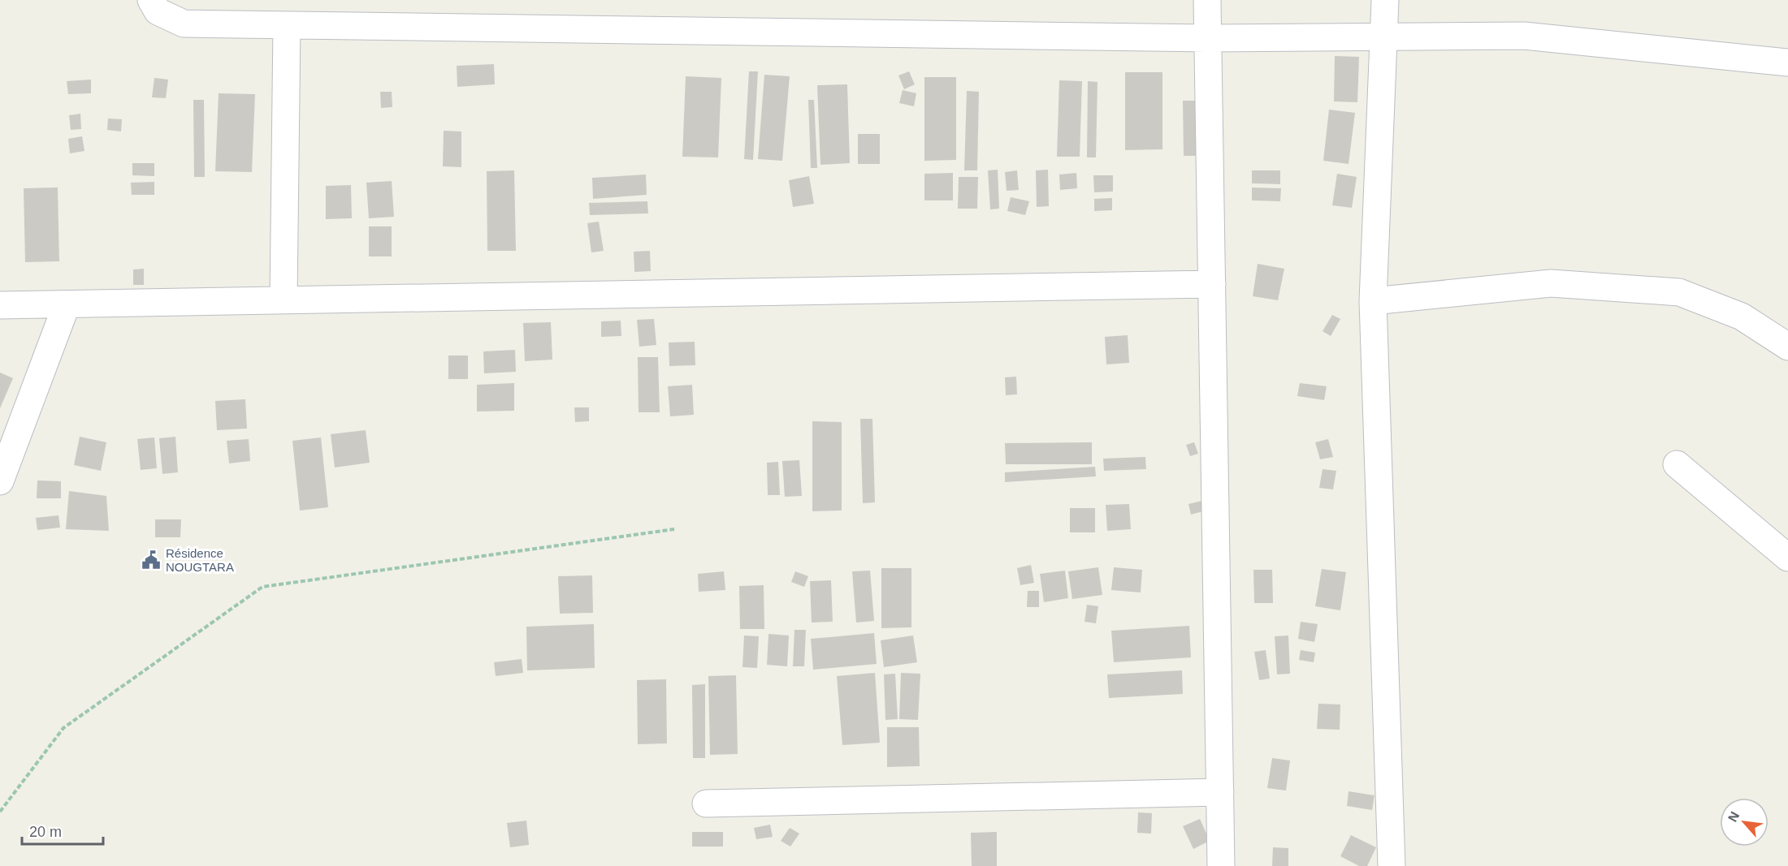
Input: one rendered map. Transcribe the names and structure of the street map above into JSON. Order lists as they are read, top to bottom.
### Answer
{
  "places": {
    "public building": ["Résidence NOUGTARA"]
  },
  "scale_bar": "20 m",
  "north": "top left"
}
